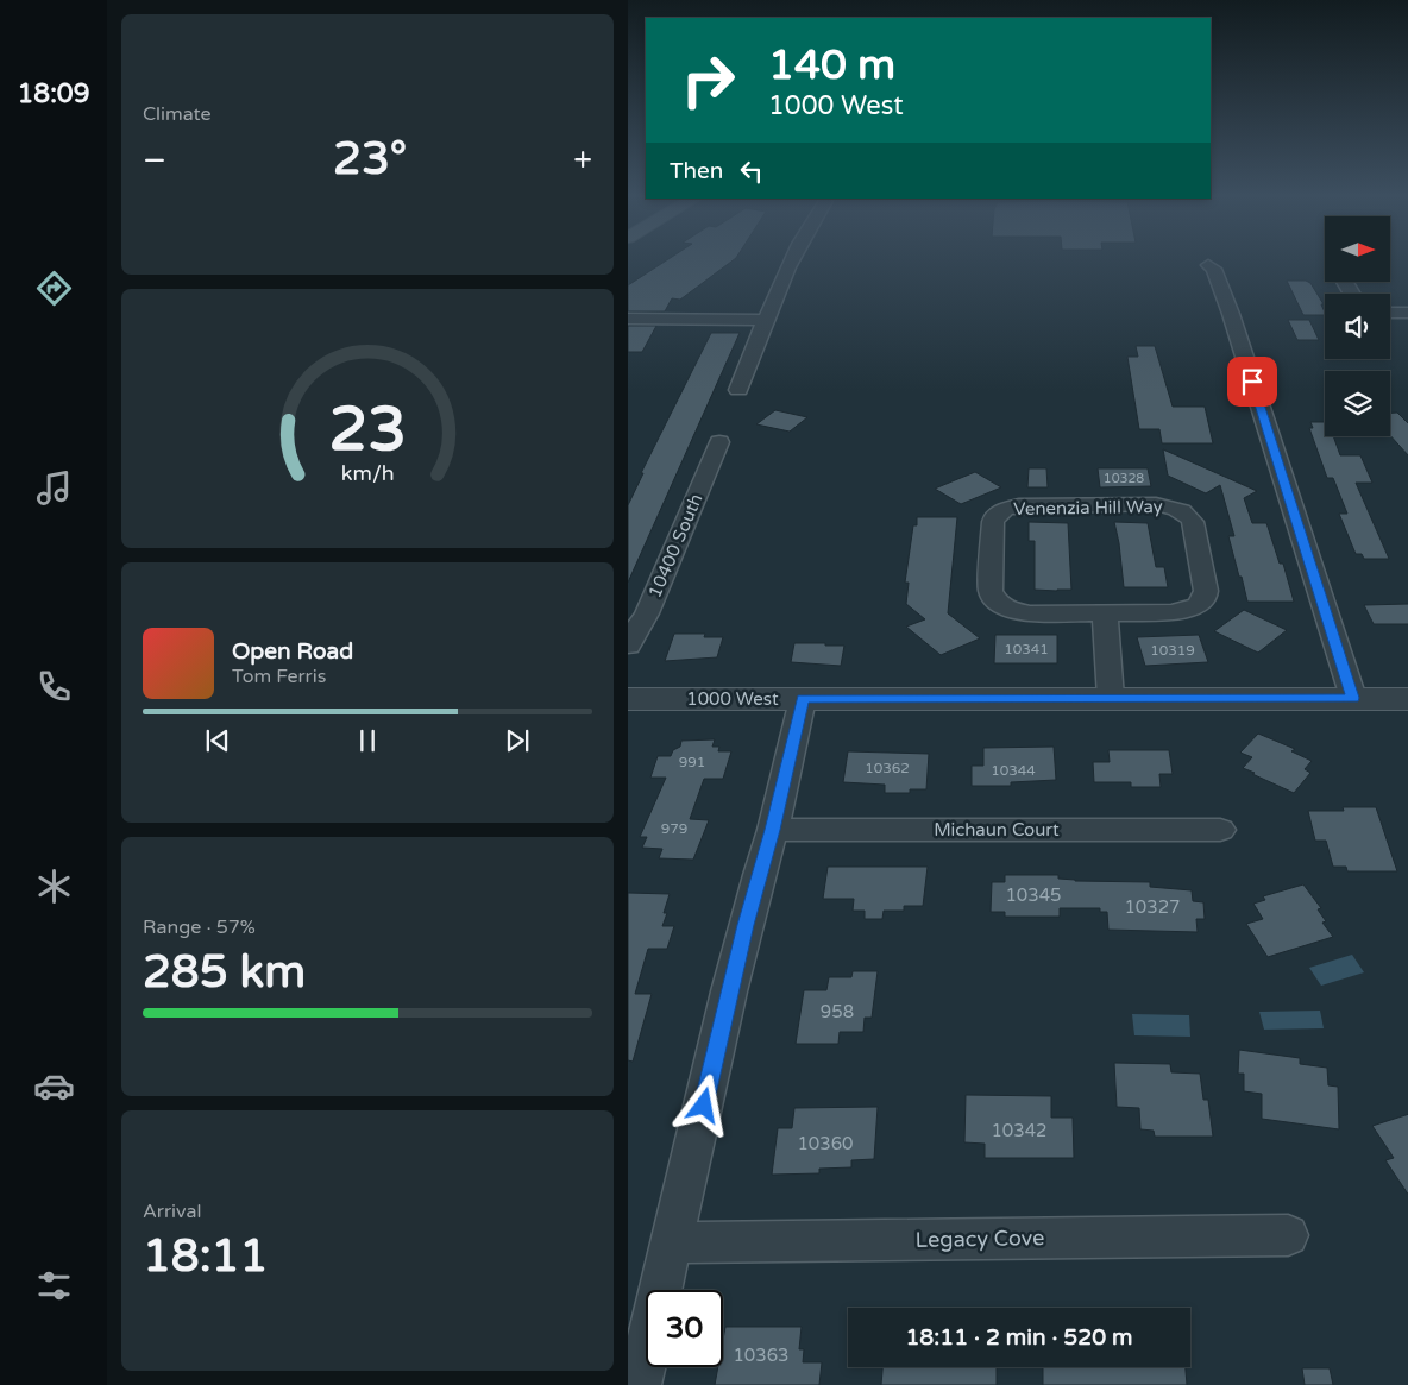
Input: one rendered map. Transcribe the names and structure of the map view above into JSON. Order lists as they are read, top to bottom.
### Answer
{
  "streets": {
    "street": [
      "Venenzia Hill Way",
      "10400 South",
      "1000 West",
      "Michaun Court",
      "Legacy Cove"
    ]
  },
  "house_numbers": [
    "10328",
    "10341",
    "10319",
    "991",
    "10362",
    "10344",
    "979",
    "10345",
    "10327",
    "958",
    "10342",
    "10360",
    "10363"
  ],
  "north": "right",
  "page": {
    "tabs": "18:09",
    "tile": [
      "Climate",
      ["Range · 57%", "285 km"],
      ["Arrival", "18:11"]
    ],
    "turn": ["140 m", "1000 West"],
    "heat": ["−", "23°", "+"],
    "then": "Then",
    "song": ["Open Road", "Tom Ferris"],
    "limit": "30",
    "trip": "18:11 · 2 min · 520 m",
    "gauge": ["23", "km/h"]
  }
}
